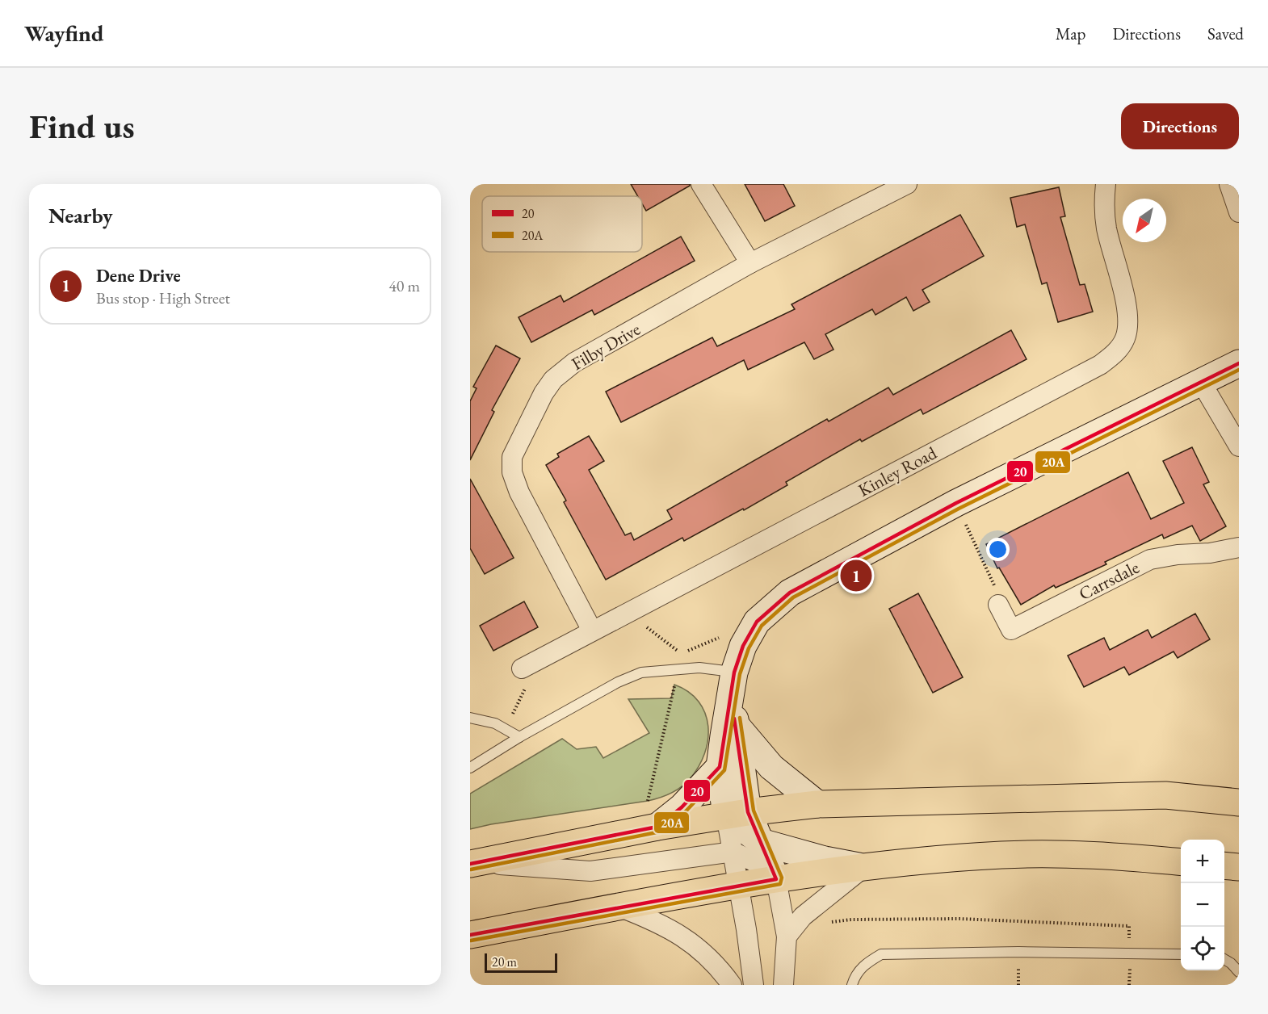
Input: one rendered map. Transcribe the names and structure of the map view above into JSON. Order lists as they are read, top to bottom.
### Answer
{
  "streets": {
    "street": ["Filby Drive", "Kinley Road", "Carrsdale"]
  },
  "crossings": [
    ["Filby Drive", "Kinley Road"]
  ],
  "lines": ["transit line 20", "transit line 20A"],
  "legend": ["20", "20A"],
  "scale_bar": "20 m",
  "north": "bottom left",
  "page": {
    "header": "Wayfind",
    "nav": ["Map", "Directions", "Saved"],
    "buttons": "Directions",
    "title": "Find us",
    "heading": "Nearby",
    "list": [
      {
        "mark": "1",
        "name": "Dene Drive",
        "note": "Bus stop · High Street",
        "value": "40 m"
      }
    ],
    "pins": "1",
    "map_buttons": ["+", "−"],
    "scale": "20 m"
  }
}
